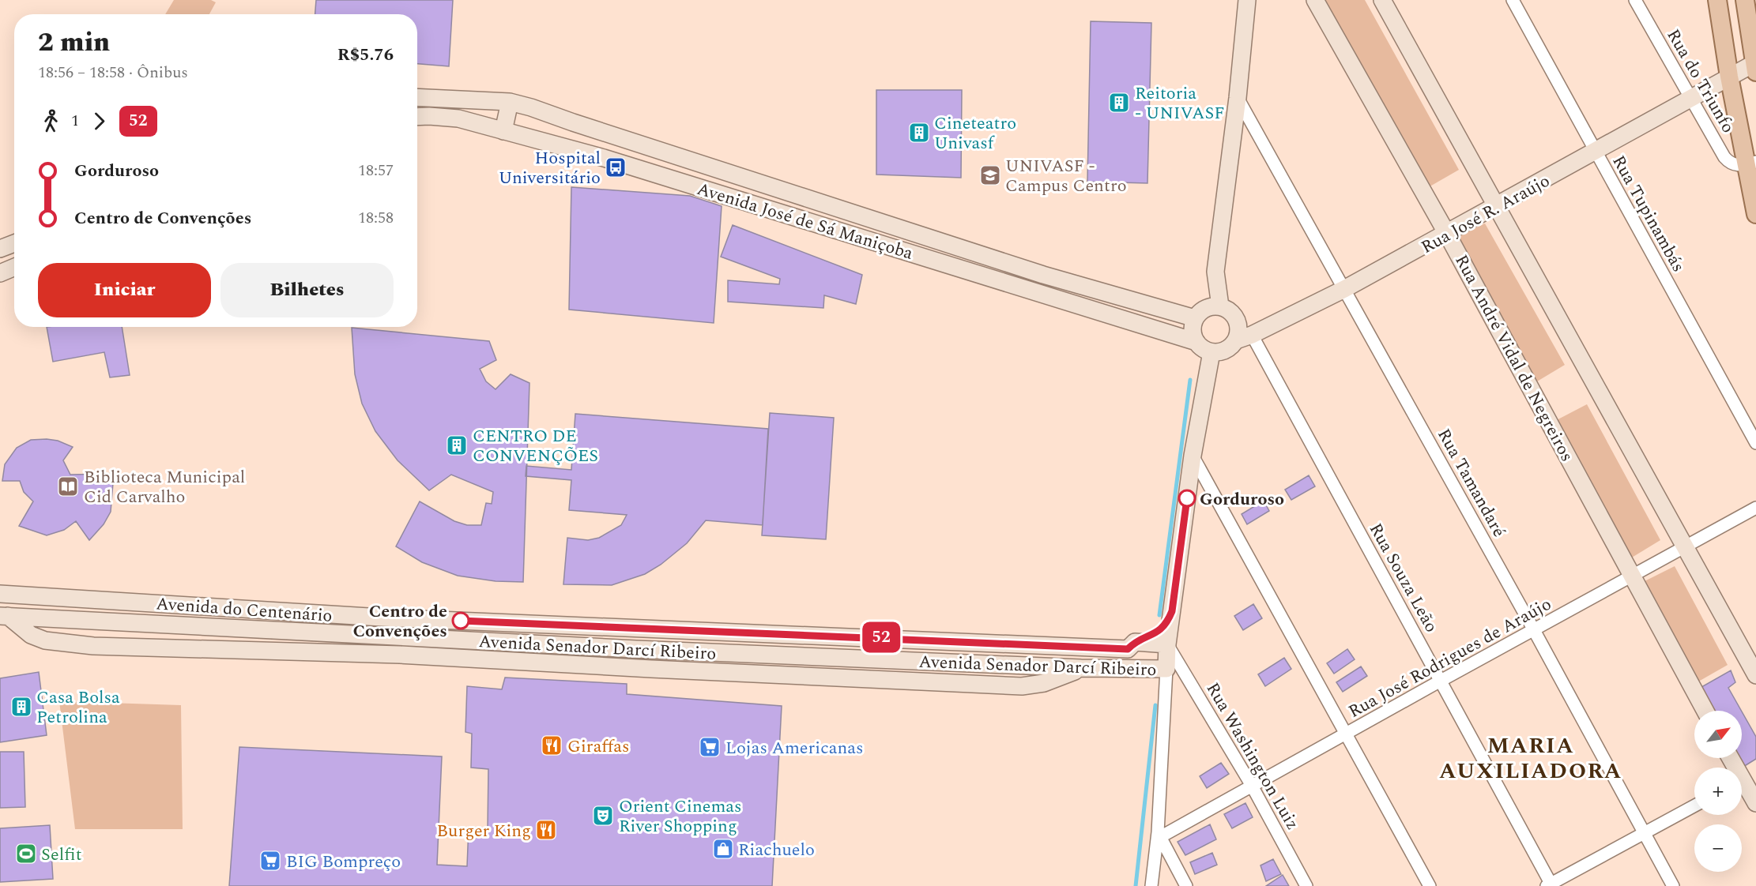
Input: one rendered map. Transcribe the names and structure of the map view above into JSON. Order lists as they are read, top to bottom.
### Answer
{
  "streets": {
    "main road": [
      "Rua José R. Araújo",
      "Avenida José de Sá Maniçoba",
      "Rua André Vidal de Negreiros",
      "Avenida do Centenário",
      "Avenida Senador Darcí Ribeiro"
    ],
    "street": [
      "Rua do Triunfo",
      "Rua Tupinambás",
      "Rua Tamandaré",
      "Rua Souza Leão",
      "Rua José Rodrigues de Araújo",
      "Rua Washington Luiz"
    ]
  },
  "crossings": [
    ["Rua do Triunfo", "Rua José R. Araújo"],
    ["Rua José R. Araújo", "Rua Tupinambás"],
    ["Rua José R. Araújo", "Avenida José de Sá Maniçoba"],
    ["Rua José R. Araújo", "Rua André Vidal de Negreiros"],
    ["Rua José R. Araújo", "Rua Tamandaré"],
    ["Rua José R. Araújo", "Rua Souza Leão"],
    ["Rua André Vidal de Negreiros", "Rua José Rodrigues de Araújo"],
    ["Rua Tamandaré", "Rua José Rodrigues de Araújo"],
    ["Rua Souza Leão", "Rua José Rodrigues de Araújo"],
    ["Avenida do Centenário", "Rua Washington Luiz"],
    ["Rua José Rodrigues de Araújo", "Rua Washington Luiz"]
  ],
  "districts": ["MARIA AUXILIADORA"],
  "places": {
    "building": [
      "Reitoria - UNIVASF",
      "Cineteatro Univasf",
      "CENTRO DE CONVENÇÕES",
      "Casa Bolsa Petrolina"
    ],
    "bus stop": ["Hospital Universitário"],
    "school or university": ["UNIVASF - Campus Centro"],
    "library": ["Biblioteca Municipal Cid Carvalho"],
    "other": ["Gorduroso", "Centro de Convenções"],
    "restaurant": ["Giraffas", "Burger King"],
    "supermarket": ["Lojas Americanas", "BIG Bompreço"],
    "theatre": ["Orient Cinemas River Shopping"],
    "shop": ["Riachuelo"],
    "sports": ["Selfit"]
  },
  "lines": ["bus line 52"],
  "north": "top right",
  "page": {
    "on_map": "52",
    "heading": ["2 min", "18:56 – 18:58 · Ônibus", "R$5.76"],
    "legs": ["1", "52"],
    "list": [
      {
        "name": "Gorduroso",
        "value": "18:57"
      },
      {
        "name": "Centro de Convenções",
        "value": "18:58"
      }
    ],
    "buttons": ["Iniciar", "Bilhetes"],
    "map_buttons": ["+", "−"]
  }
}
